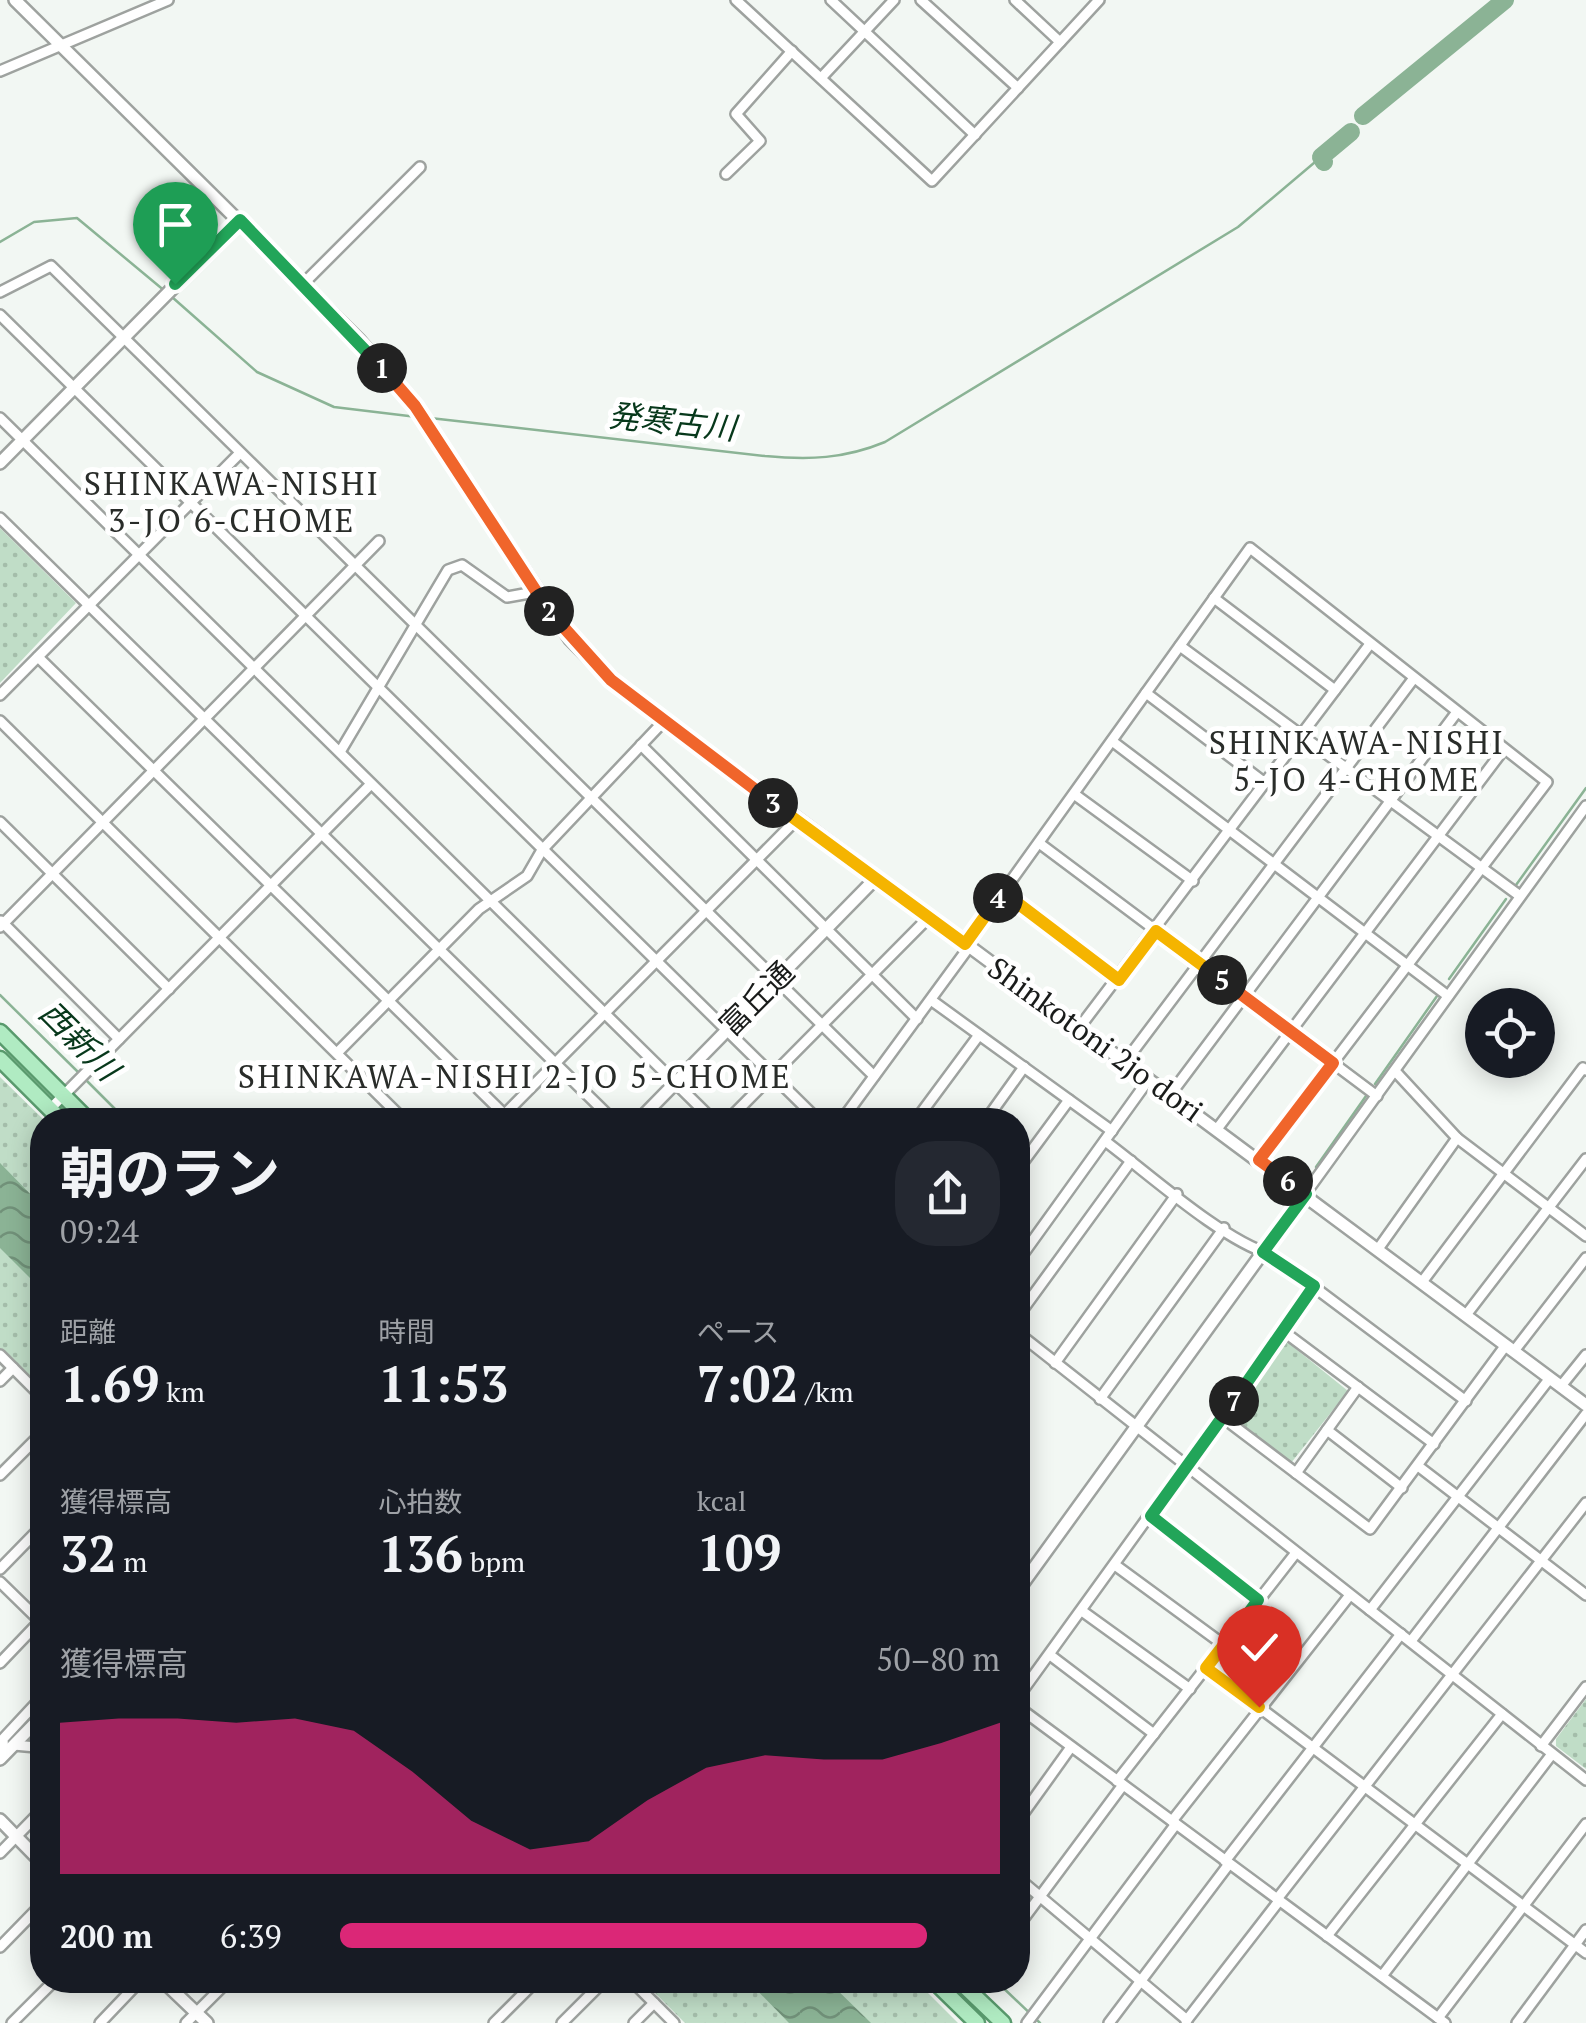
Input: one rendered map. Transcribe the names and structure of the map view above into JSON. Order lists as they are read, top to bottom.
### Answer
{
  "streets": {
    "street": ["富丘通", "Shinkotoni 2jo dori"]
  },
  "crossings": [
    ["富丘通", "Shinkotoni 2jo dori"]
  ],
  "districts": ["SHINKAWA-NISHI 3-JO 6-CHOME", "SHINKAWA-NISHI 5-JO 4-CHOME", "SHINKAWA-NISHI 2-JO 5-CHOME"],
  "water": ["発寒古川", "西新川"],
  "page": {
    "pins": [
      "1",
      "2",
      "3",
      "4",
      "5",
      "6",
      "7"
    ],
    "heading": ["朝のラン", "09:24"],
    "stats": [
      ["距離", "1.69 km"],
      ["時間", "11:53"],
      ["ペース", "7:02 /km"],
      ["獲得標高", "32 m"],
      ["心拍数", "136 bpm"],
      ["kcal", "109"]
    ],
    "chart": ["獲得標高", "50–80 m"],
    "list": [
      {
        "name": "200 m",
        "note": "6:39"
      }
    ]
  }
}
